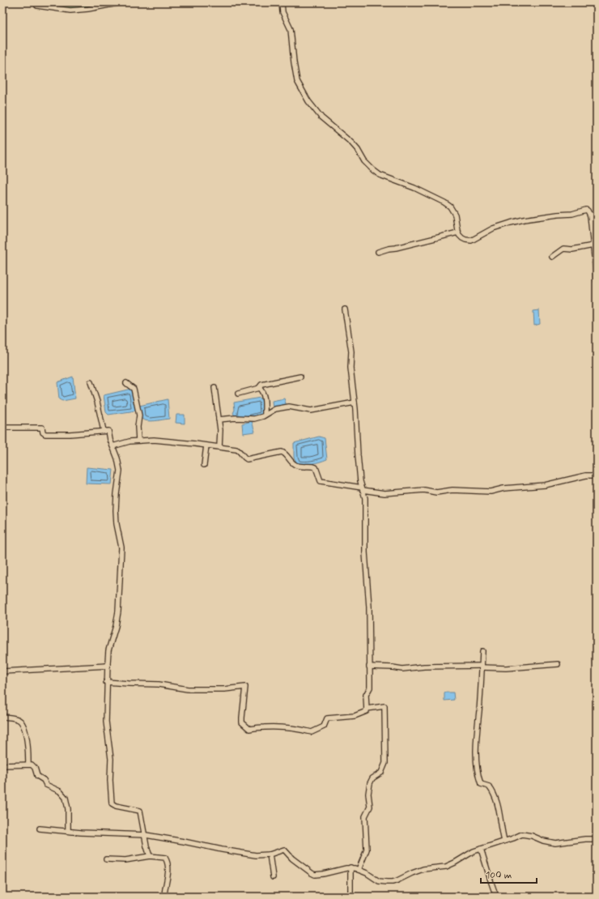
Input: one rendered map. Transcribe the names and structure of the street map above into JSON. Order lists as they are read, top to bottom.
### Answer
{
  "scale_bar": "100 m"
}
